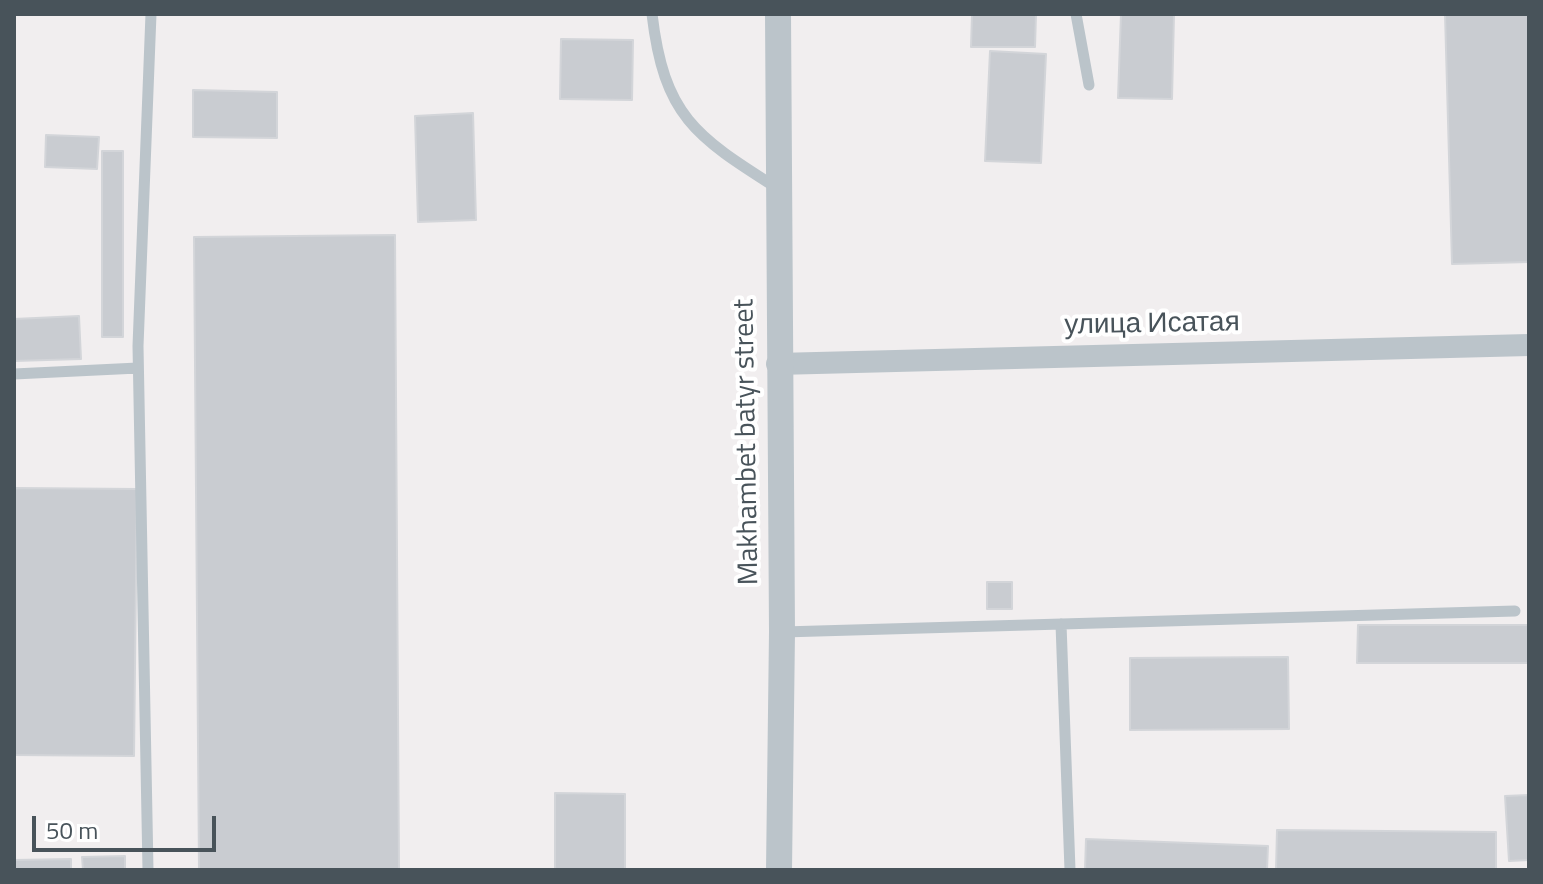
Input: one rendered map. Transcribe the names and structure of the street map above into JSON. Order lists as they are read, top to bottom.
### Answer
{
  "streets": {
    "street": ["улица Исатая", "Makhambet batyr street"]
  },
  "crossings": [
    ["улица Исатая", "Makhambet batyr street"]
  ],
  "scale_bar": "50 m"
}
